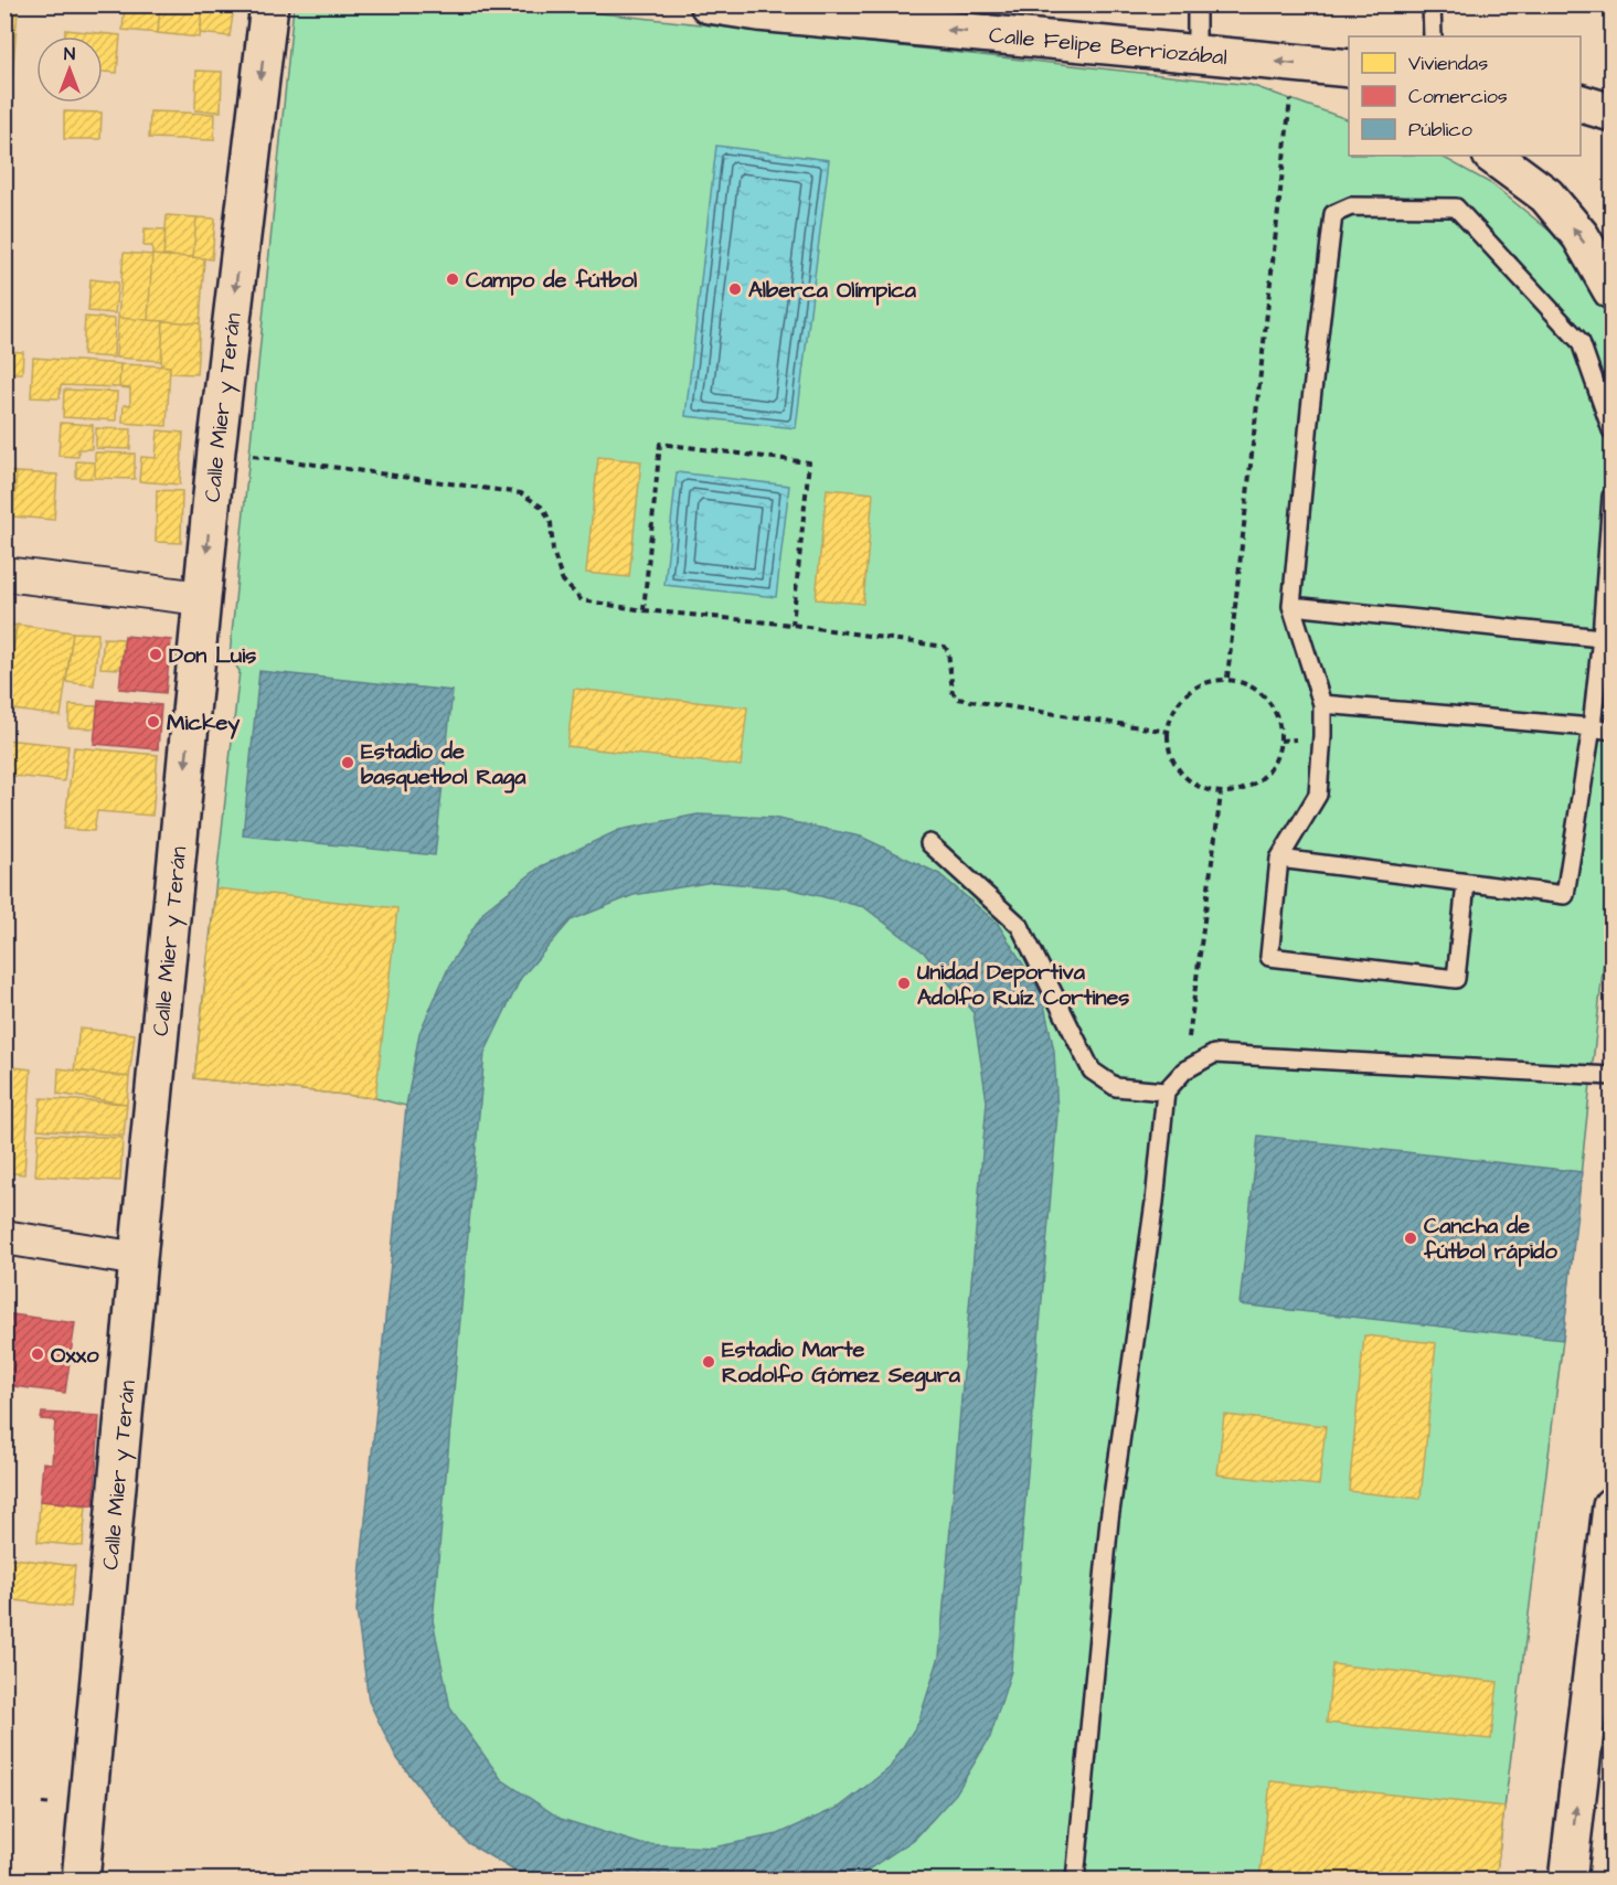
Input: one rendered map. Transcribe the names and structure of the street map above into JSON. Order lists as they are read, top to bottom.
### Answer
{
  "streets": {
    "main road": ["Calle Felipe Berriozábal", "Calle Mier y Terán"]
  },
  "one_way": ["Calle Felipe Berriozábal", "Calle Mier y Terán"],
  "places": [
    "Campo de fútbol",
    "Alberca Olímpica",
    "Don Luis",
    "Mickey",
    "Estadio de basquetbol Raga",
    "Unidad Deportiva Adolfo Ruíz Cortines",
    "Cancha de fútbol rápido",
    "Oxxo",
    "Estadio Marte Rodolfo Gómez Segura"
  ],
  "legend": ["Viviendas", "Comercios", "Público"],
  "north": "top"
}
